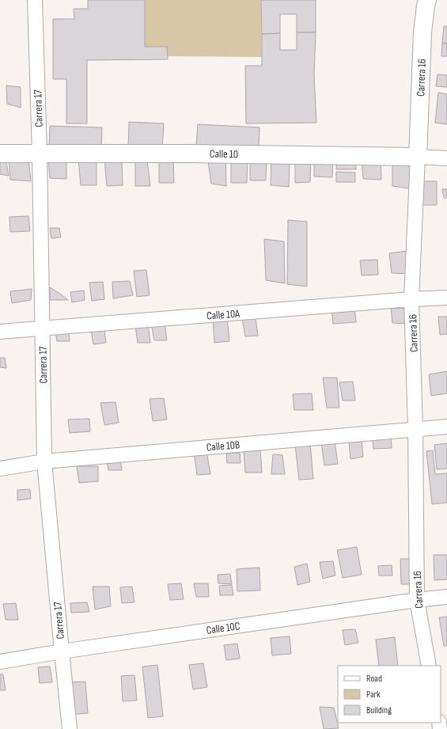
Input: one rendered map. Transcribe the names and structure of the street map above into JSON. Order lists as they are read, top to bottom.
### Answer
{
  "streets": {
    "street": [
      "Carrera 16",
      "Carrera 17",
      "Calle 10",
      "Calle 10A",
      "Calle 10B",
      "Calle 10C"
    ]
  },
  "crossings": [
    ["Carrera 16", "Calle 10"],
    ["Carrera 16", "Calle 10A"],
    ["Carrera 16", "Calle 10B"],
    ["Carrera 16", "Calle 10C"],
    ["Carrera 17", "Calle 10"],
    ["Carrera 17", "Calle 10A"],
    ["Carrera 17", "Calle 10B"],
    ["Carrera 17", "Calle 10C"]
  ],
  "legend": ["Road", "Park", "Building"]
}
